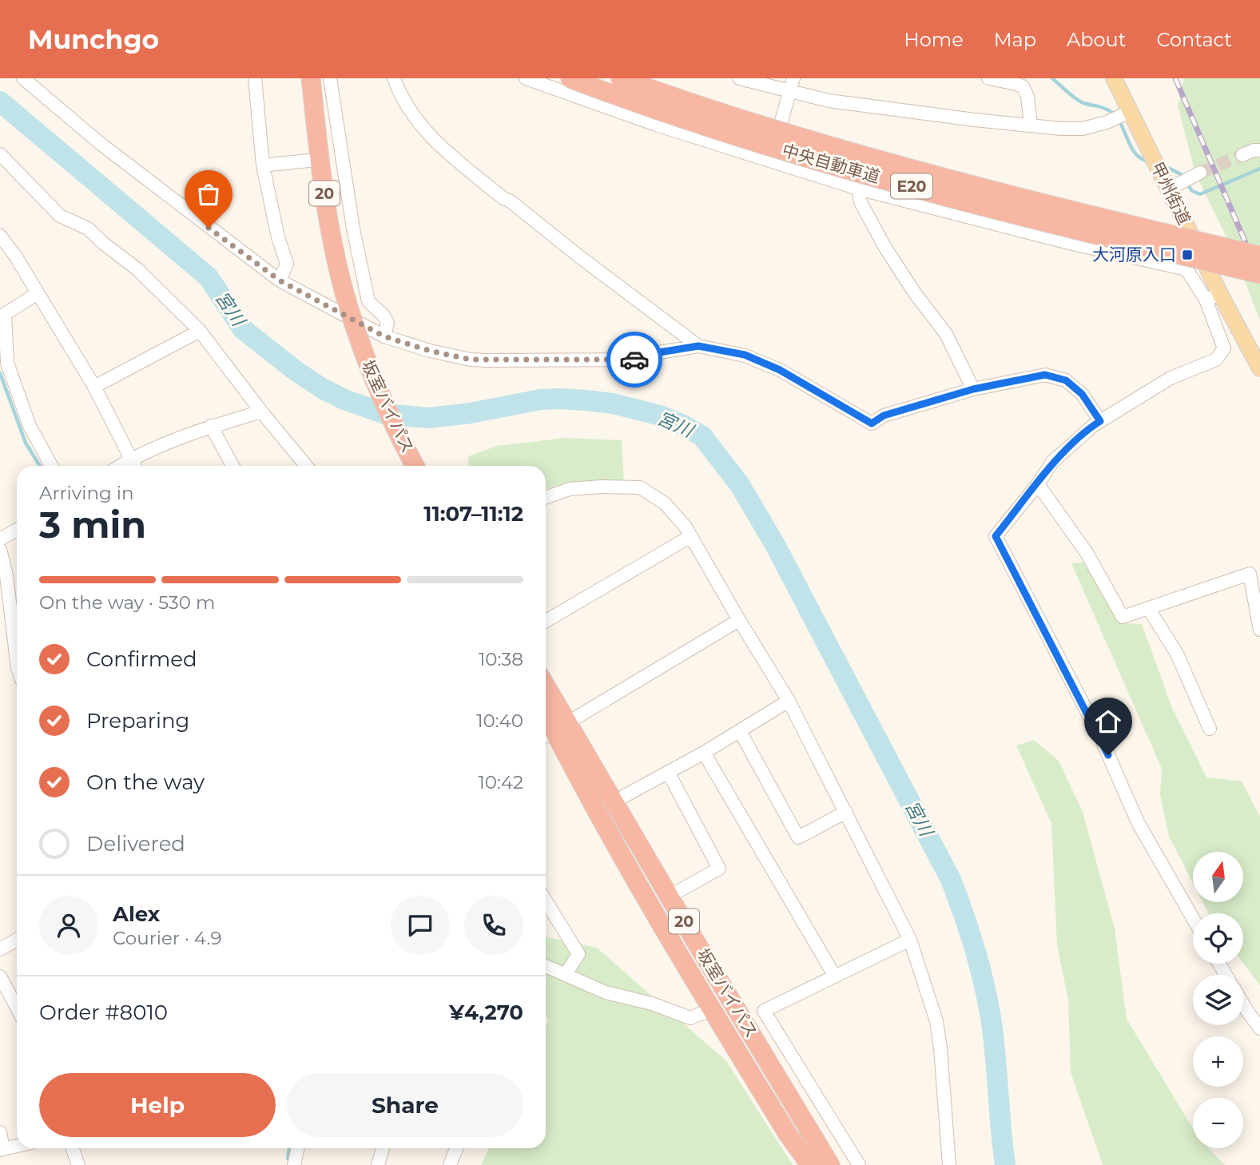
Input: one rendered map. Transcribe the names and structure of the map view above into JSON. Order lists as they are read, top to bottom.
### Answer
{
  "streets": {
    "highway": [
      "中央自動車道",
      "E20",
      "20",
      "坂室バイパス"
    ],
    "main road": ["甲州街道"]
  },
  "water": ["宮川"],
  "places": {
    "transit": ["大河原入口"]
  },
  "north": "top",
  "page": {
    "header": "Munchgo",
    "nav": [
      "Home",
      "Map",
      "About",
      "Contact"
    ],
    "heading": ["3 min", "Arriving in", "11:07–11:12"],
    "panel": [
      "Alex",
      "Courier · 4.9",
      "Order #8010",
      "¥4,270"
    ],
    "bar": "On the way · 530 m",
    "list": [
      ["Confirmed", "10:38"],
      ["Preparing", "10:40"],
      ["On the way", "10:42"],
      "Delivered"
    ],
    "map_buttons": ["+", "−"],
    "buttons": ["Help", "Share"]
  }
}
